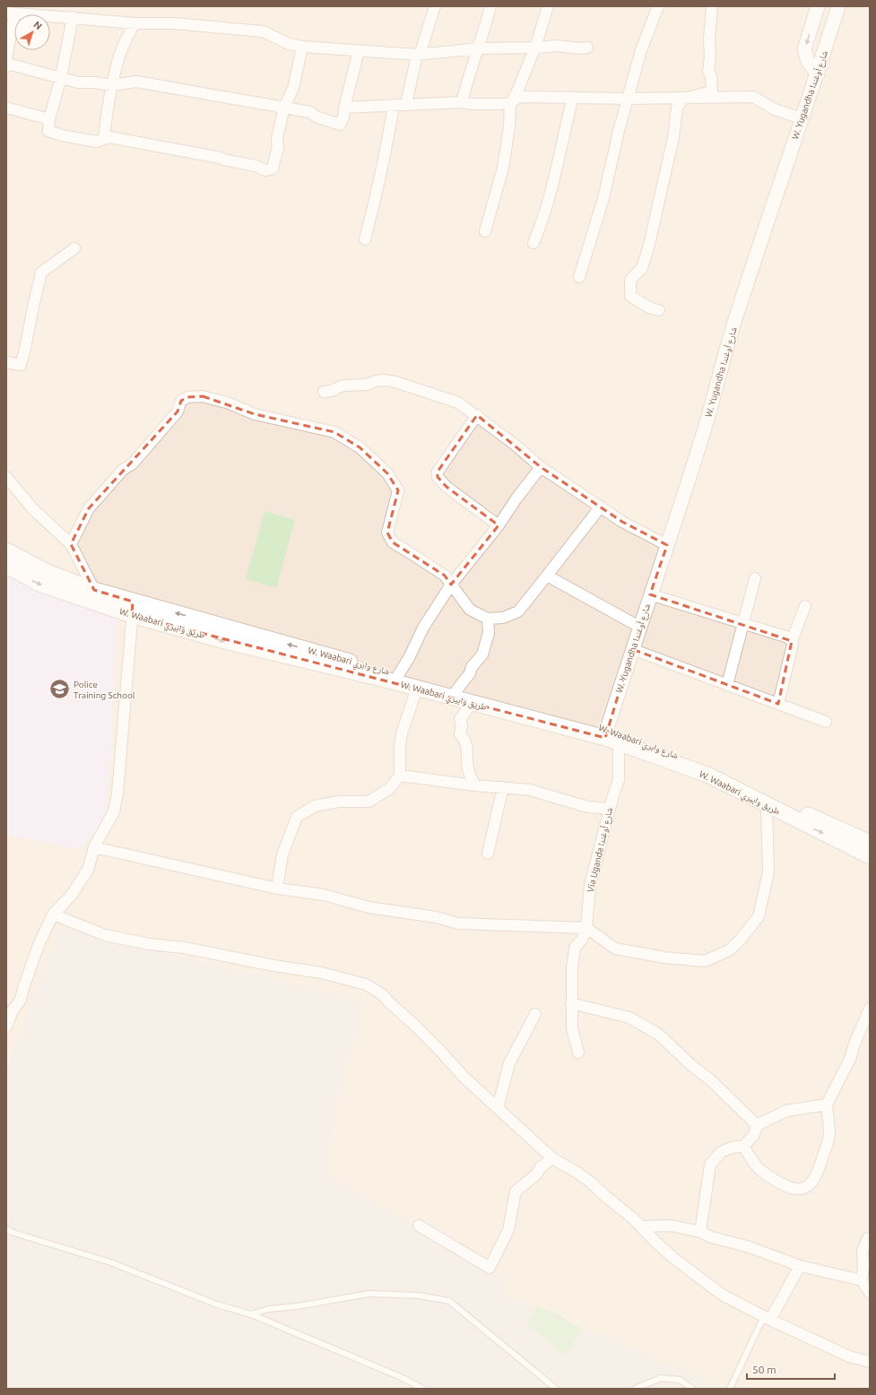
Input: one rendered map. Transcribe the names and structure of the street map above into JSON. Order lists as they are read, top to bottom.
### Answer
{
  "streets": {
    "main road": ["W. Waabari طريق وابيري", "W. Waabari شارع وابري"],
    "street": ["W. Yugandha شارع أوغندا", "Via Uganda شارع أوغندا"]
  },
  "crossings": [
    ["W. Yugandha شارع أوغندا", "W. Waabari طريق وابيري"],
    ["W. Yugandha شارع أوغندا", "W. Waabari شارع وابري"],
    ["W. Yugandha شارع أوغندا", "Via Uganda شارع أوغندا"],
    ["W. Waabari طريق وابيري", "W. Waabari شارع وابري"],
    ["W. Waabari طريق وابيري", "Via Uganda شارع أوغندا"],
    ["W. Waabari شارع وابري", "Via Uganda شارع أوغندا"]
  ],
  "one_way": ["W. Waabari طريق وابيري"],
  "places": {
    "school or university": ["Police Training School"]
  },
  "scale_bar": "50 m",
  "north": "top right"
}
